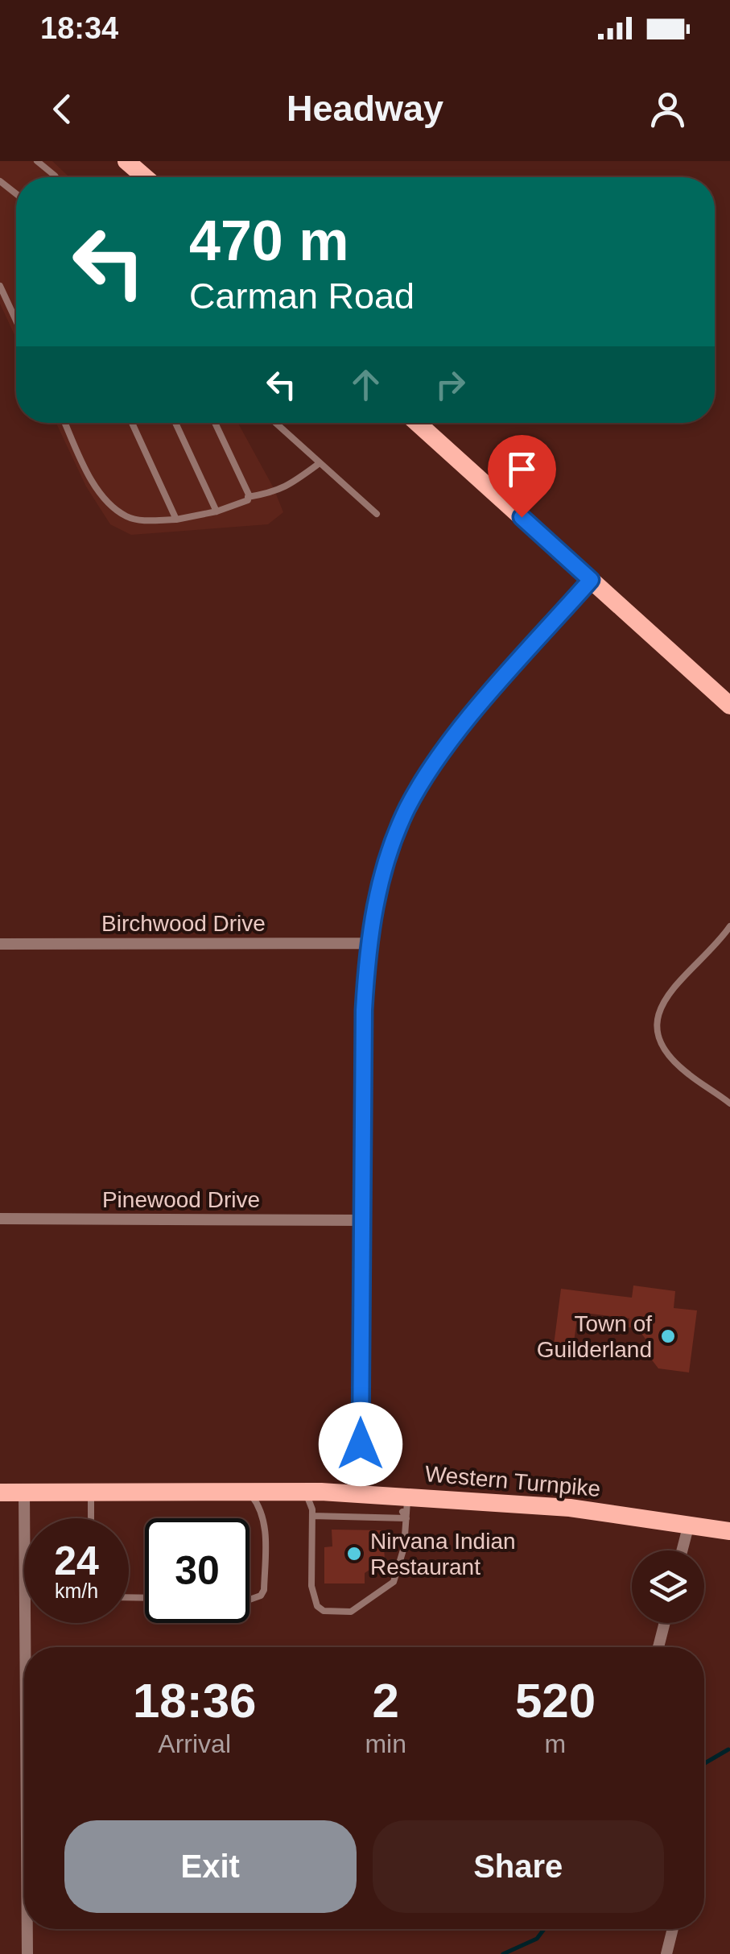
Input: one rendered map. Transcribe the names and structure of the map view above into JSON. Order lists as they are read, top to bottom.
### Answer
{
  "streets": {
    "main road": ["Western Turnpike"],
    "street": ["Birchwood Drive", "Pinewood Drive"]
  },
  "places": ["Town of Guilderland", "Nirvana Indian Restaurant"],
  "page": {
    "status": "18:34",
    "header": "Headway",
    "turn": ["470 m", "Carman Road"],
    "speed": "24 km/h",
    "limit": "30",
    "eta": [
      "18:36",
      "Arrival",
      "2",
      "min",
      "520",
      "m"
    ],
    "buttons": ["Exit", "Share"]
  }
}
